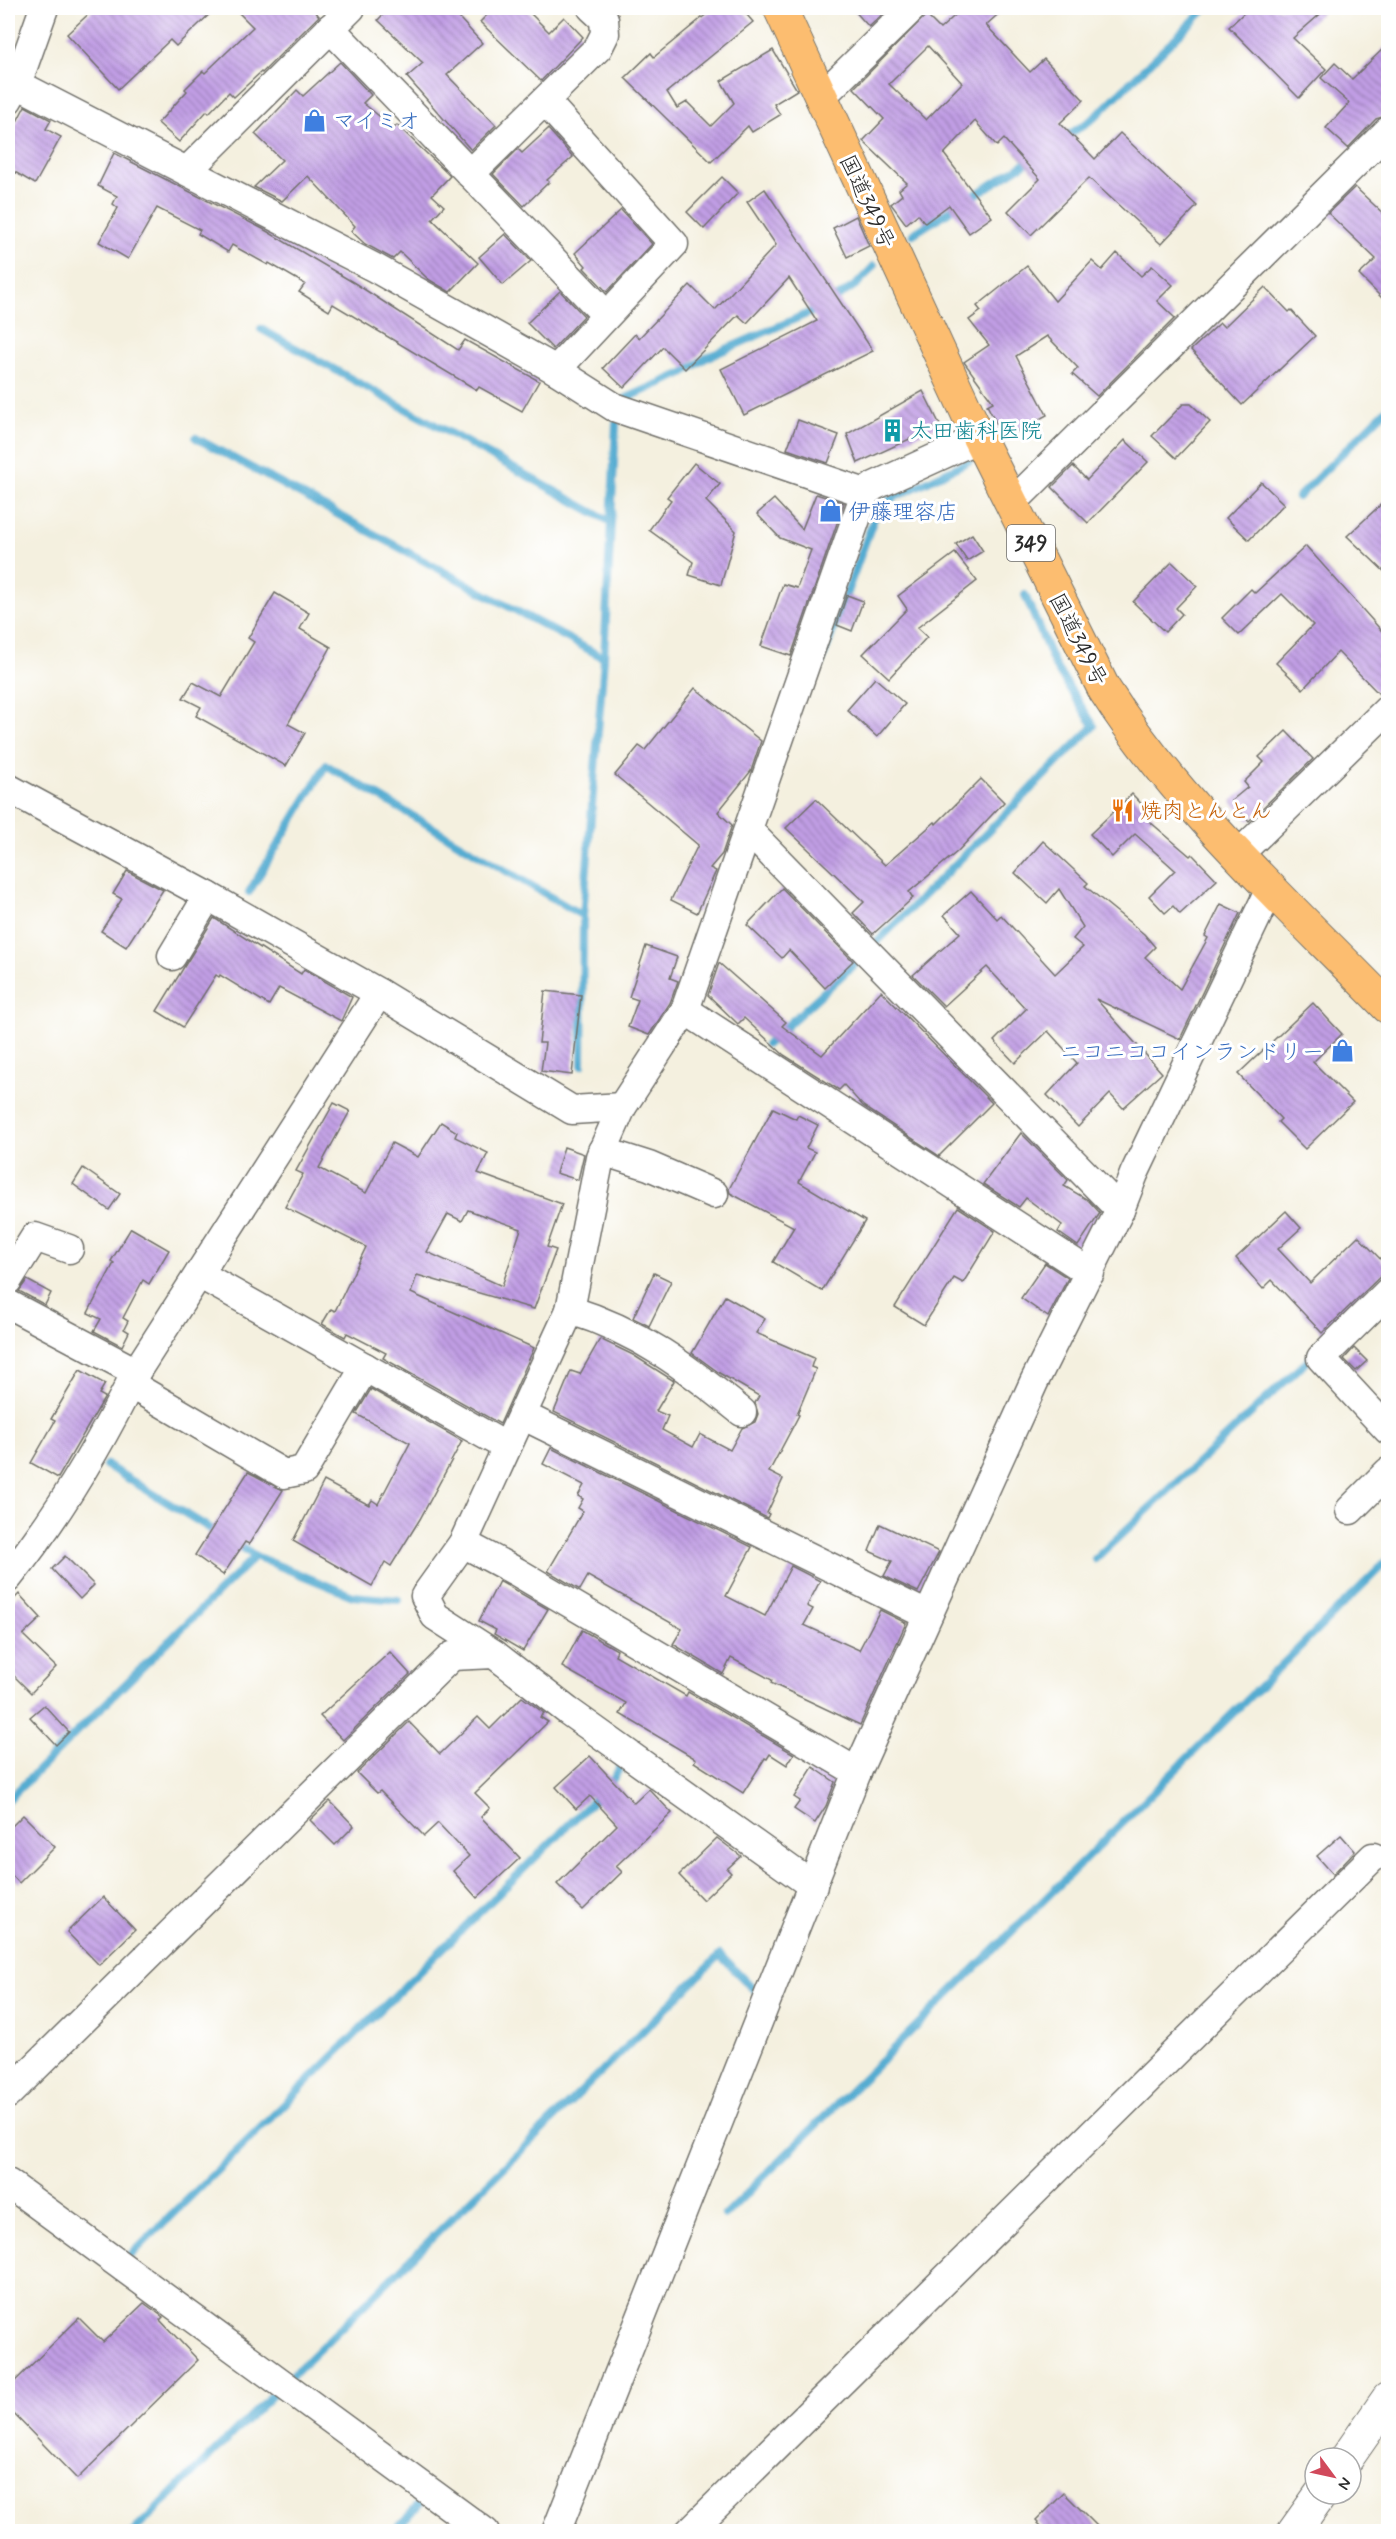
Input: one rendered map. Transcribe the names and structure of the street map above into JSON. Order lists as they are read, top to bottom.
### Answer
{
  "streets": {
    "highway": ["国道349号", "349"]
  },
  "places": {
    "shop": ["マイミオ", "伊藤理容店", "ニコニココインランドリー"],
    "building": ["太田歯科医院"],
    "restaurant": ["焼肉とんとん"]
  },
  "north": "bottom right"
}
